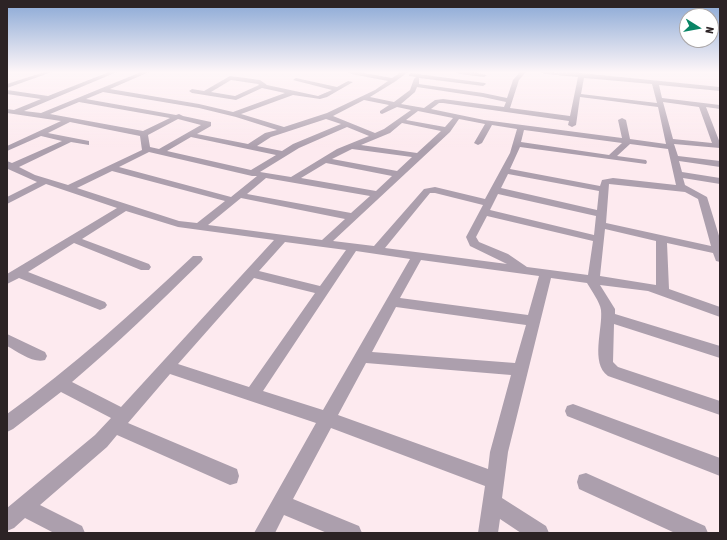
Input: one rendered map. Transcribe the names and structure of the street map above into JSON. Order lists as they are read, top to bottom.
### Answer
{
  "north": "right"
}
